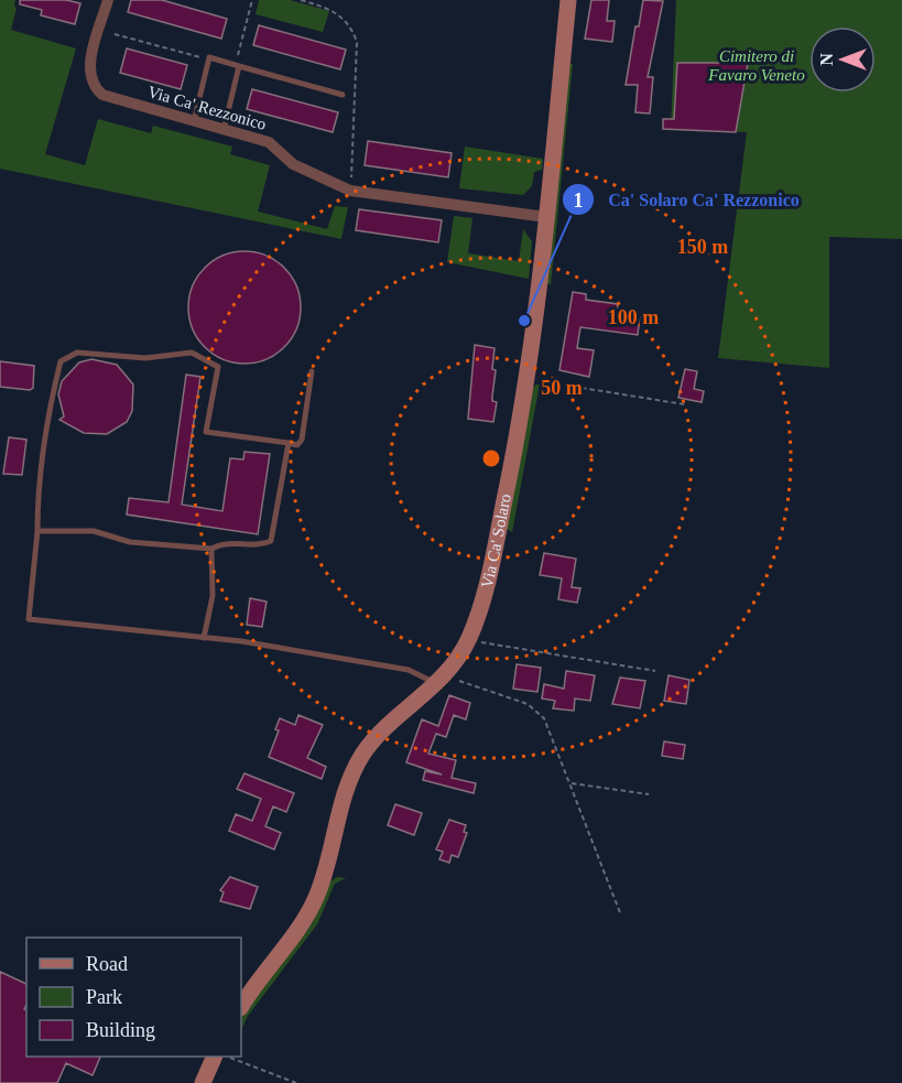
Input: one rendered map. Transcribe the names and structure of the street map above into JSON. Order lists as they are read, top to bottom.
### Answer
{
  "streets": {
    "street": ["Via Ca' Rezzonico", "Via Ca' Solaro"]
  },
  "crossings": [
    ["Via Ca' Rezzonico", "Via Ca' Solaro"]
  ],
  "parks": ["Cimitero di Favaro Veneto"],
  "places": ["Ca' Solaro Ca' Rezzonico"],
  "legend": ["Road", "Park", "Building"],
  "north": "left",
  "rings": ["150 m", "100 m", "50 m"]
}
